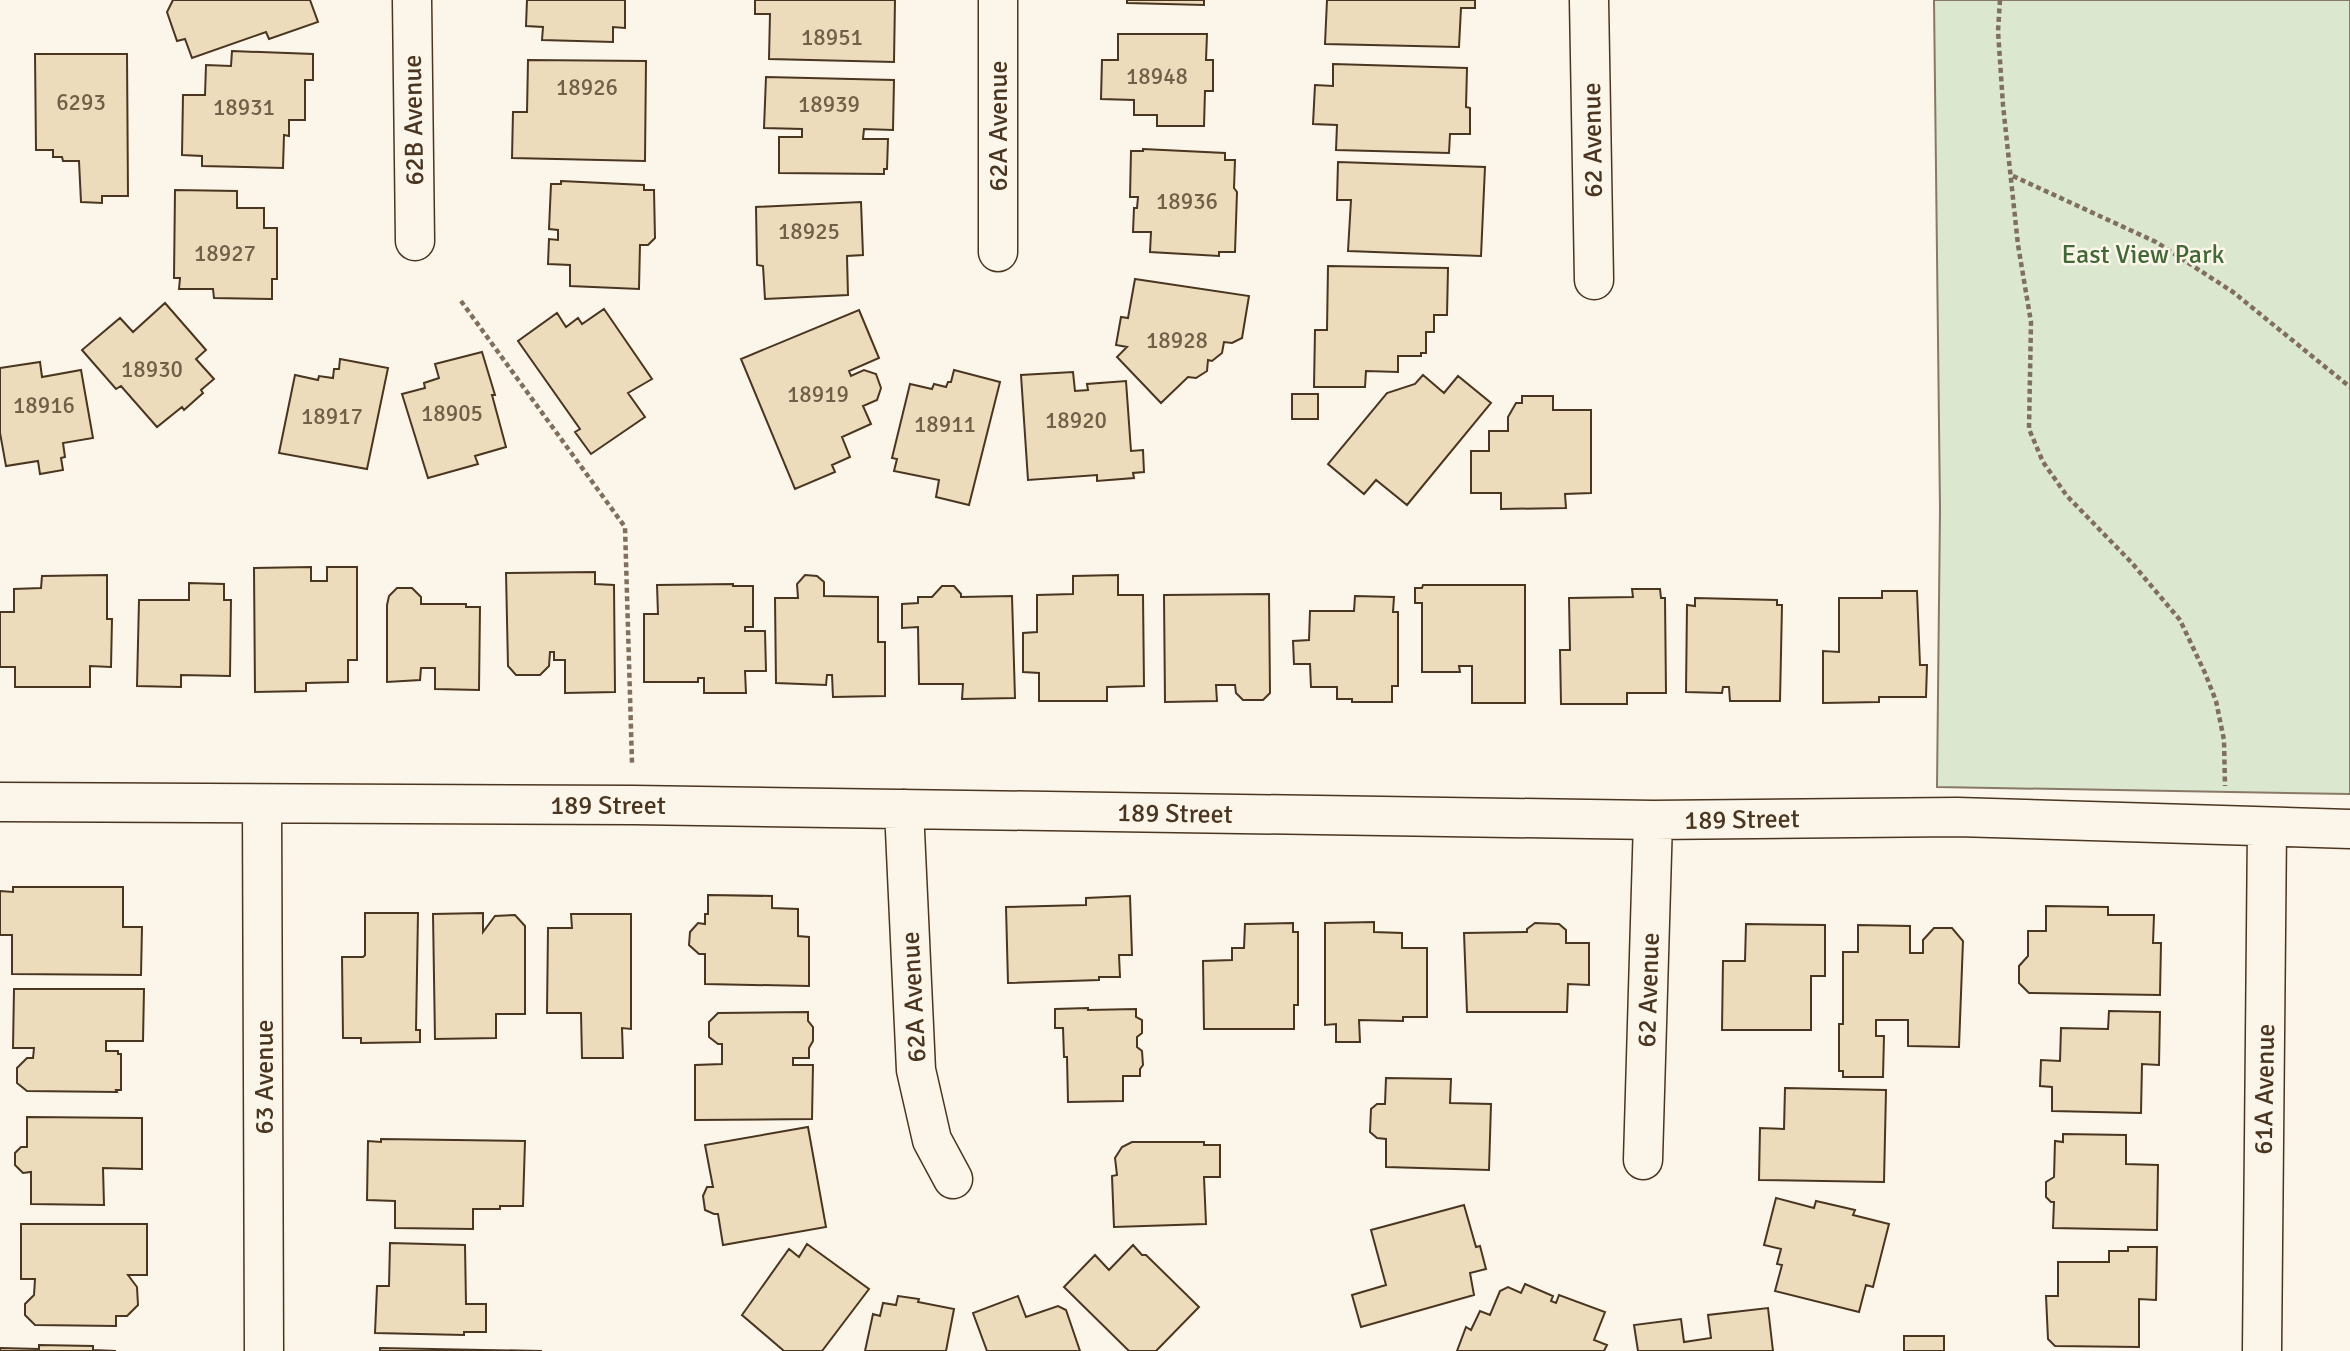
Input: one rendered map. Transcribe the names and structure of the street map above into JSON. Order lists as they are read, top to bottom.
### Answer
{
  "streets": {
    "street": [
      "62B Avenue",
      "62A Avenue",
      "62 Avenue",
      "189 Street",
      "63 Avenue",
      "61A Avenue"
    ]
  },
  "crossings": [
    ["62A Avenue", "189 Street"],
    ["62 Avenue", "189 Street"],
    ["189 Street", "63 Avenue"],
    ["189 Street", "61A Avenue"]
  ],
  "parks": ["East View Park"],
  "house_numbers": [
    "18951",
    "18948",
    "18926",
    "6293",
    "18939",
    "18931",
    "18936",
    "18925",
    "18927",
    "18928",
    "18930",
    "18919",
    "18916",
    "18905",
    "18917",
    "18920",
    "18911"
  ]
}
